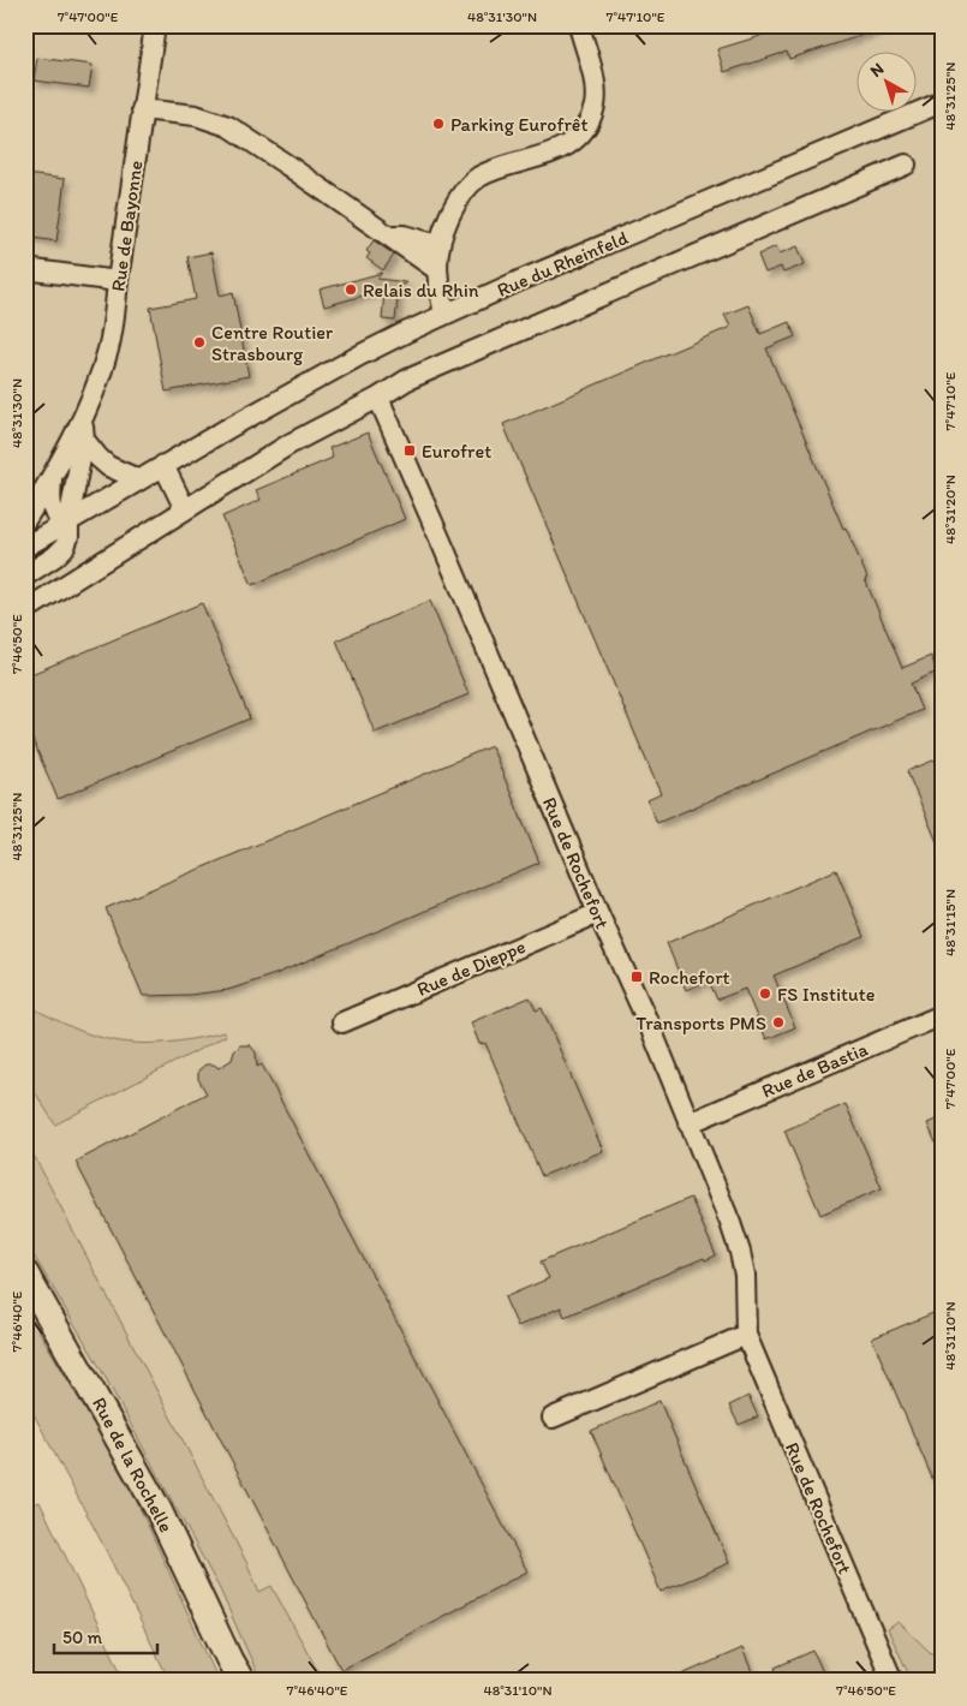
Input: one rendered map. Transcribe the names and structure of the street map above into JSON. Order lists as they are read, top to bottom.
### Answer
{
  "streets": {
    "main road": ["Rue de la Rochelle"],
    "street": [
      "Rue de Bayonne",
      "Rue du Rheinfeld",
      "Rue de Rochefort",
      "Rue de Dieppe",
      "Rue de Bastia"
    ]
  },
  "crossings": [
    ["Rue de Bayonne", "Rue du Rheinfeld"],
    ["Rue de Rochefort", "Rue de Dieppe"],
    ["Rue de Rochefort", "Rue de Bastia"]
  ],
  "places": {
    "other": [
      "Parking Eurofrêt",
      "Relais du Rhin",
      "Centre Routier Strasbourg",
      "FS Institute",
      "Transports PMS"
    ],
    "transit": ["Eurofret", "Rochefort"]
  },
  "scale_bar": "50 m",
  "north": "top left",
  "coordinates": [
    "7°47'00\"E",
    "48°31'30\"N",
    "7°47'10\"E",
    "48°31'25\"N",
    "48°31'20\"N",
    "7°46'50\"E",
    "48°31'15\"N",
    "7°46'40\"E",
    "48°31'10\"N"
  ]
}
